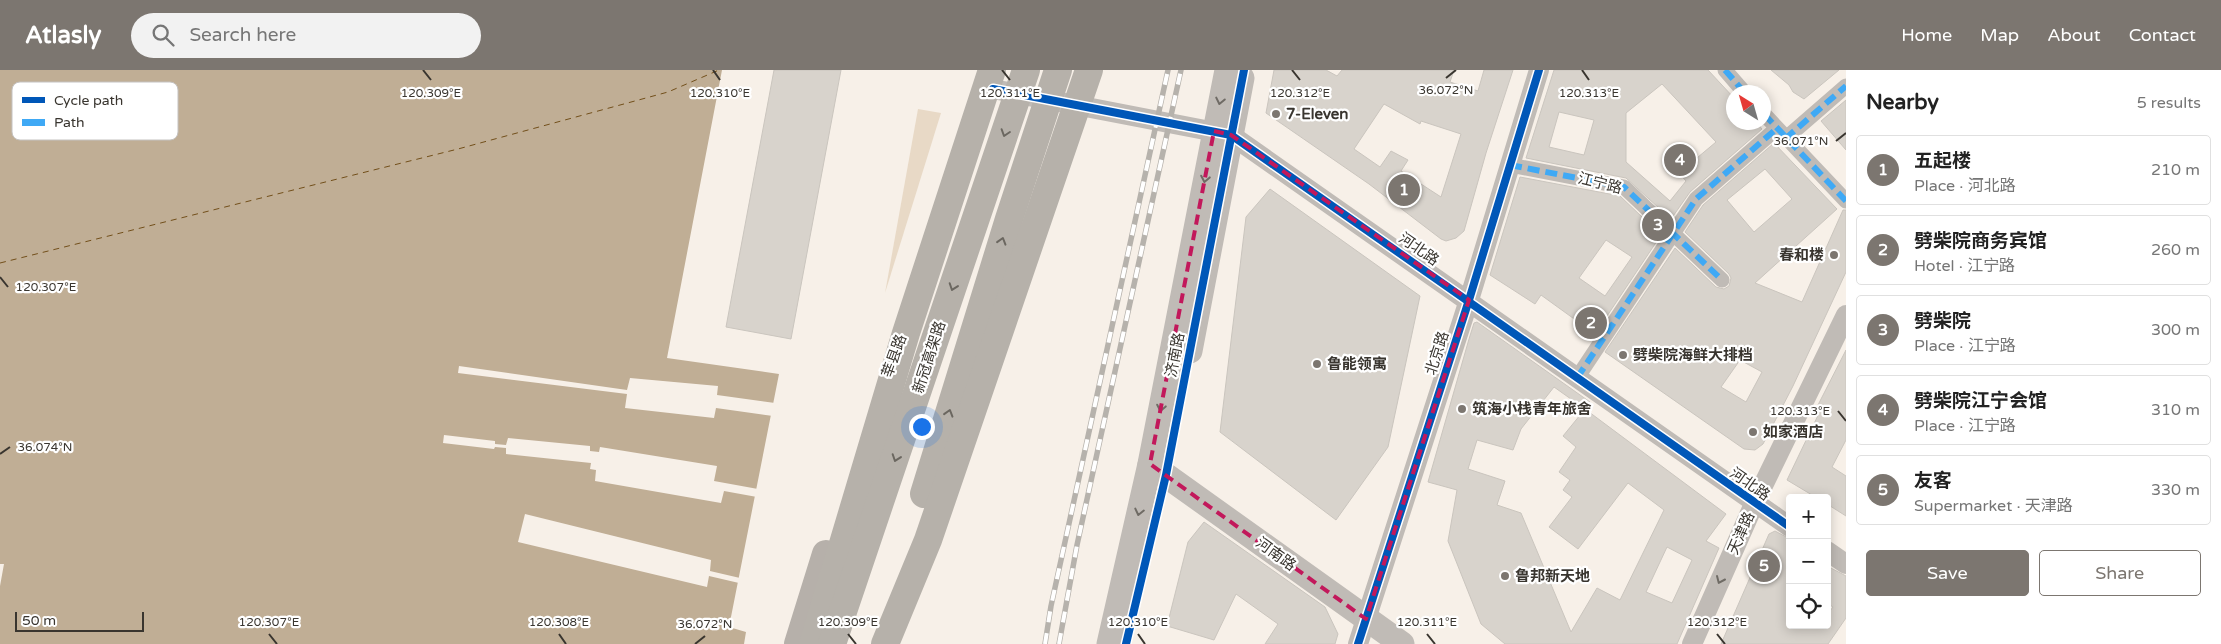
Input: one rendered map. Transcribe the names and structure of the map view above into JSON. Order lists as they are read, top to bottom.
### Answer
{
  "streets": {
    "highway": ["新冠高架路"],
    "main road": ["莘县路"],
    "street": [
      "江宁路",
      "河北路",
      "北京路",
      "济南路",
      "天津路",
      "河南路"
    ]
  },
  "crossings": [
    ["江宁路", "北京路"],
    ["河北路", "北京路"],
    ["河北路", "济南路"],
    ["河北路", "莘县路"],
    ["河北路", "天津路"],
    ["北京路", "河南路"],
    ["济南路", "河南路"]
  ],
  "one_way": ["天津路"],
  "places": [
    "7-Eleven",
    "春和楼",
    "劈柴院海鲜大排档",
    "鲁能领寓",
    "筑海小栈青年旅舍",
    "如家酒店",
    "鲁邦新天地"
  ],
  "legend": ["Cycle path", "Path"],
  "scale_bar": "50 m",
  "north": "top left",
  "page": {
    "header": "Atlasly",
    "search": "Search here",
    "nav": [
      "Home",
      "Map",
      "About",
      "Contact"
    ],
    "heading": ["Nearby", "5 results"],
    "list": [
      {
        "mark": "1",
        "name": "五起楼",
        "note": "Place · 河北路",
        "value": "210 m"
      },
      {
        "mark": "2",
        "name": "劈柴院商务宾馆",
        "note": "Hotel · 江宁路",
        "value": "260 m"
      },
      {
        "mark": "3",
        "name": "劈柴院",
        "note": "Place · 江宁路",
        "value": "300 m"
      },
      {
        "mark": "4",
        "name": "劈柴院江宁会馆",
        "note": "Place · 江宁路",
        "value": "310 m"
      },
      {
        "mark": "5",
        "name": "友客",
        "note": "Supermarket · 天津路",
        "value": "330 m"
      }
    ],
    "pins": [
      "4",
      "1",
      "3",
      "2",
      "5"
    ],
    "map_buttons": ["+", "−"],
    "buttons": ["Save", "Share"],
    "scale": "50 m"
  },
  "coordinates": [
    "36.072°N",
    "120.309°E",
    "120.310°E",
    "120.311°E",
    "120.313°E",
    "120.312°E",
    "36.071°N",
    "120.307°E",
    "36.074°N",
    "120.308°E"
  ]
}
